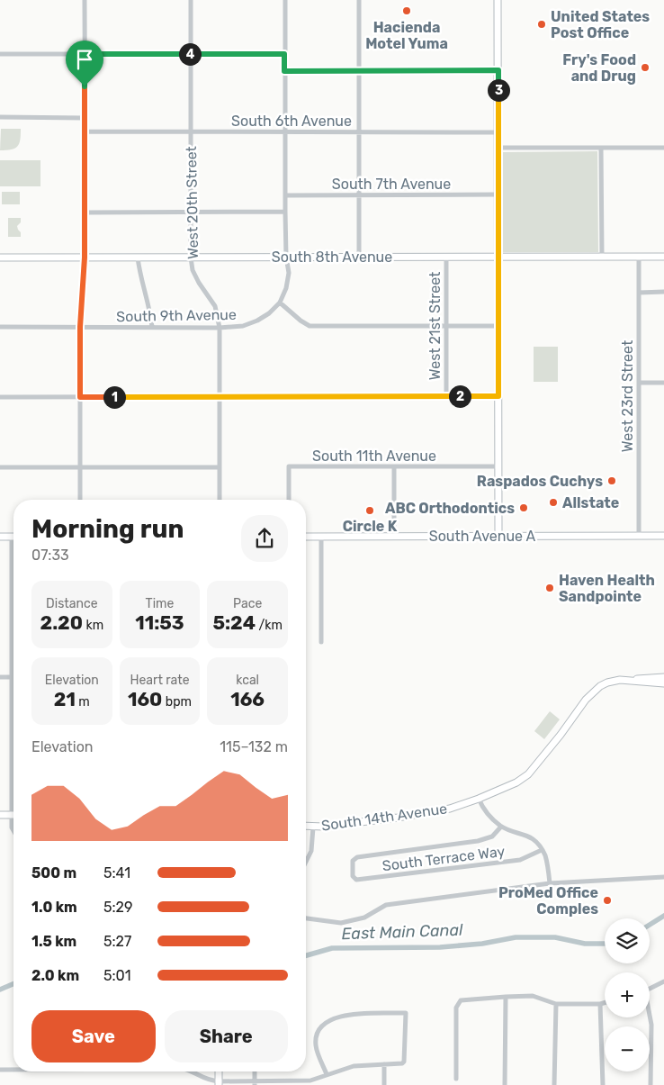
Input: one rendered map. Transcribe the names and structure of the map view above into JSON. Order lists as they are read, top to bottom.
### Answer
{
  "streets": {
    "street": [
      "South 6th Avenue",
      "South 7th Avenue",
      "West 20th Street",
      "South 8th Avenue",
      "South 9th Avenue",
      "West 21st Street",
      "West 23rd Street",
      "South 11th Avenue",
      "South Avenue A",
      "South 14th Avenue",
      "South Terrace Way"
    ]
  },
  "crossings": [
    ["South 6th Avenue", "West 20th Street"],
    ["West 20th Street", "South 8th Avenue"],
    ["West 20th Street", "South 9th Avenue"],
    ["South 8th Avenue", "West 21st Street"],
    ["South 8th Avenue", "West 23rd Street"],
    ["West 23rd Street", "South Avenue A"]
  ],
  "water": ["East Main Canal"],
  "places": [
    "Hacienda Motel Yuma",
    "United States Post Office",
    "Fry's Food and Drug",
    "Raspados Cuchys",
    "Allstate",
    "ABC Orthodontics",
    "Circle K",
    "Haven Health Sandpointe",
    "ProMed Office Comples"
  ],
  "page": {
    "pins": [
      "4",
      "3",
      "2",
      "1"
    ],
    "heading": ["Morning run", "07:33"],
    "stats": [
      ["Distance", "2.20 km"],
      ["Time", "11:53"],
      ["Pace", "5:24 /km"],
      ["Elevation", "21 m"],
      ["Heart rate", "160 bpm"],
      ["kcal", "166"]
    ],
    "chart": ["Elevation", "115–132 m"],
    "list": [
      {
        "name": "500 m",
        "note": "5:41"
      },
      {
        "name": "1.0 km",
        "note": "5:29"
      },
      {
        "name": "1.5 km",
        "note": "5:27"
      },
      {
        "name": "2.0 km",
        "note": "5:01"
      }
    ],
    "map_buttons": ["+", "−"],
    "buttons": ["Save", "Share"]
  }
}
